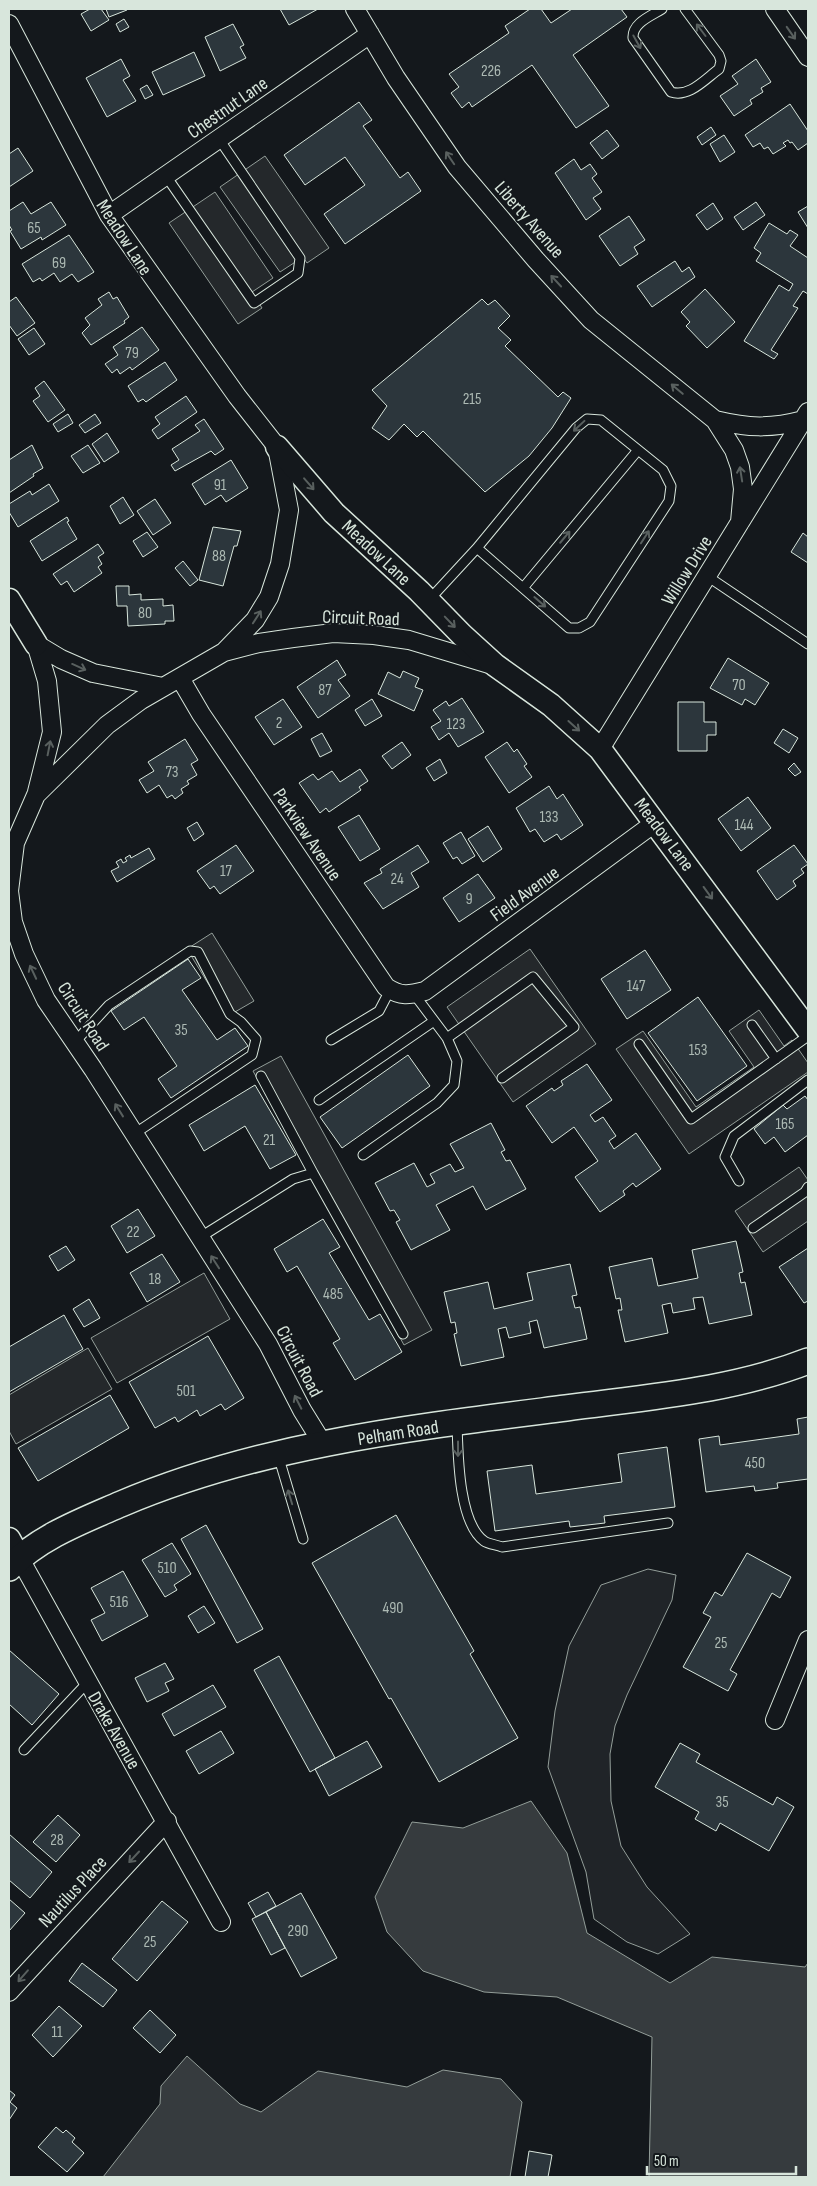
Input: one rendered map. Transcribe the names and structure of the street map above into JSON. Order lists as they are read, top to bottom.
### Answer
{
  "streets": {
    "main road": ["Pelham Road"],
    "street": [
      "Chestnut Lane",
      "Liberty Avenue",
      "Meadow Lane",
      "Willow Drive",
      "Circuit Road",
      "Parkview Avenue",
      "Field Avenue",
      "Drake Avenue",
      "Nautilus Place"
    ]
  },
  "crossings": [
    ["Chestnut Lane", "Liberty Avenue"],
    ["Chestnut Lane", "Meadow Lane"],
    ["Liberty Avenue", "Willow Drive"],
    ["Meadow Lane", "Willow Drive"],
    ["Meadow Lane", "Circuit Road"],
    ["Meadow Lane", "Field Avenue"],
    ["Circuit Road", "Parkview Avenue"],
    ["Circuit Road", "Pelham Road"],
    ["Pelham Road", "Drake Avenue"],
    ["Drake Avenue", "Nautilus Place"]
  ],
  "one_way": [
    "Liberty Avenue",
    "Meadow Lane",
    "Circuit Road",
    "Nautilus Place"
  ],
  "house_numbers": [
    "226",
    "65",
    "69",
    "79",
    "215",
    "91",
    "88",
    "80",
    "70",
    "87",
    "2",
    "123",
    "73",
    "133",
    "144",
    "17",
    "24",
    "9",
    "147",
    "35",
    "153",
    "165",
    "21",
    "22",
    "18",
    "485",
    "501",
    "450",
    "510",
    "516",
    "490",
    "25",
    "35",
    "28",
    "290",
    "25",
    "11"
  ],
  "scale_bar": "50 m"
}
